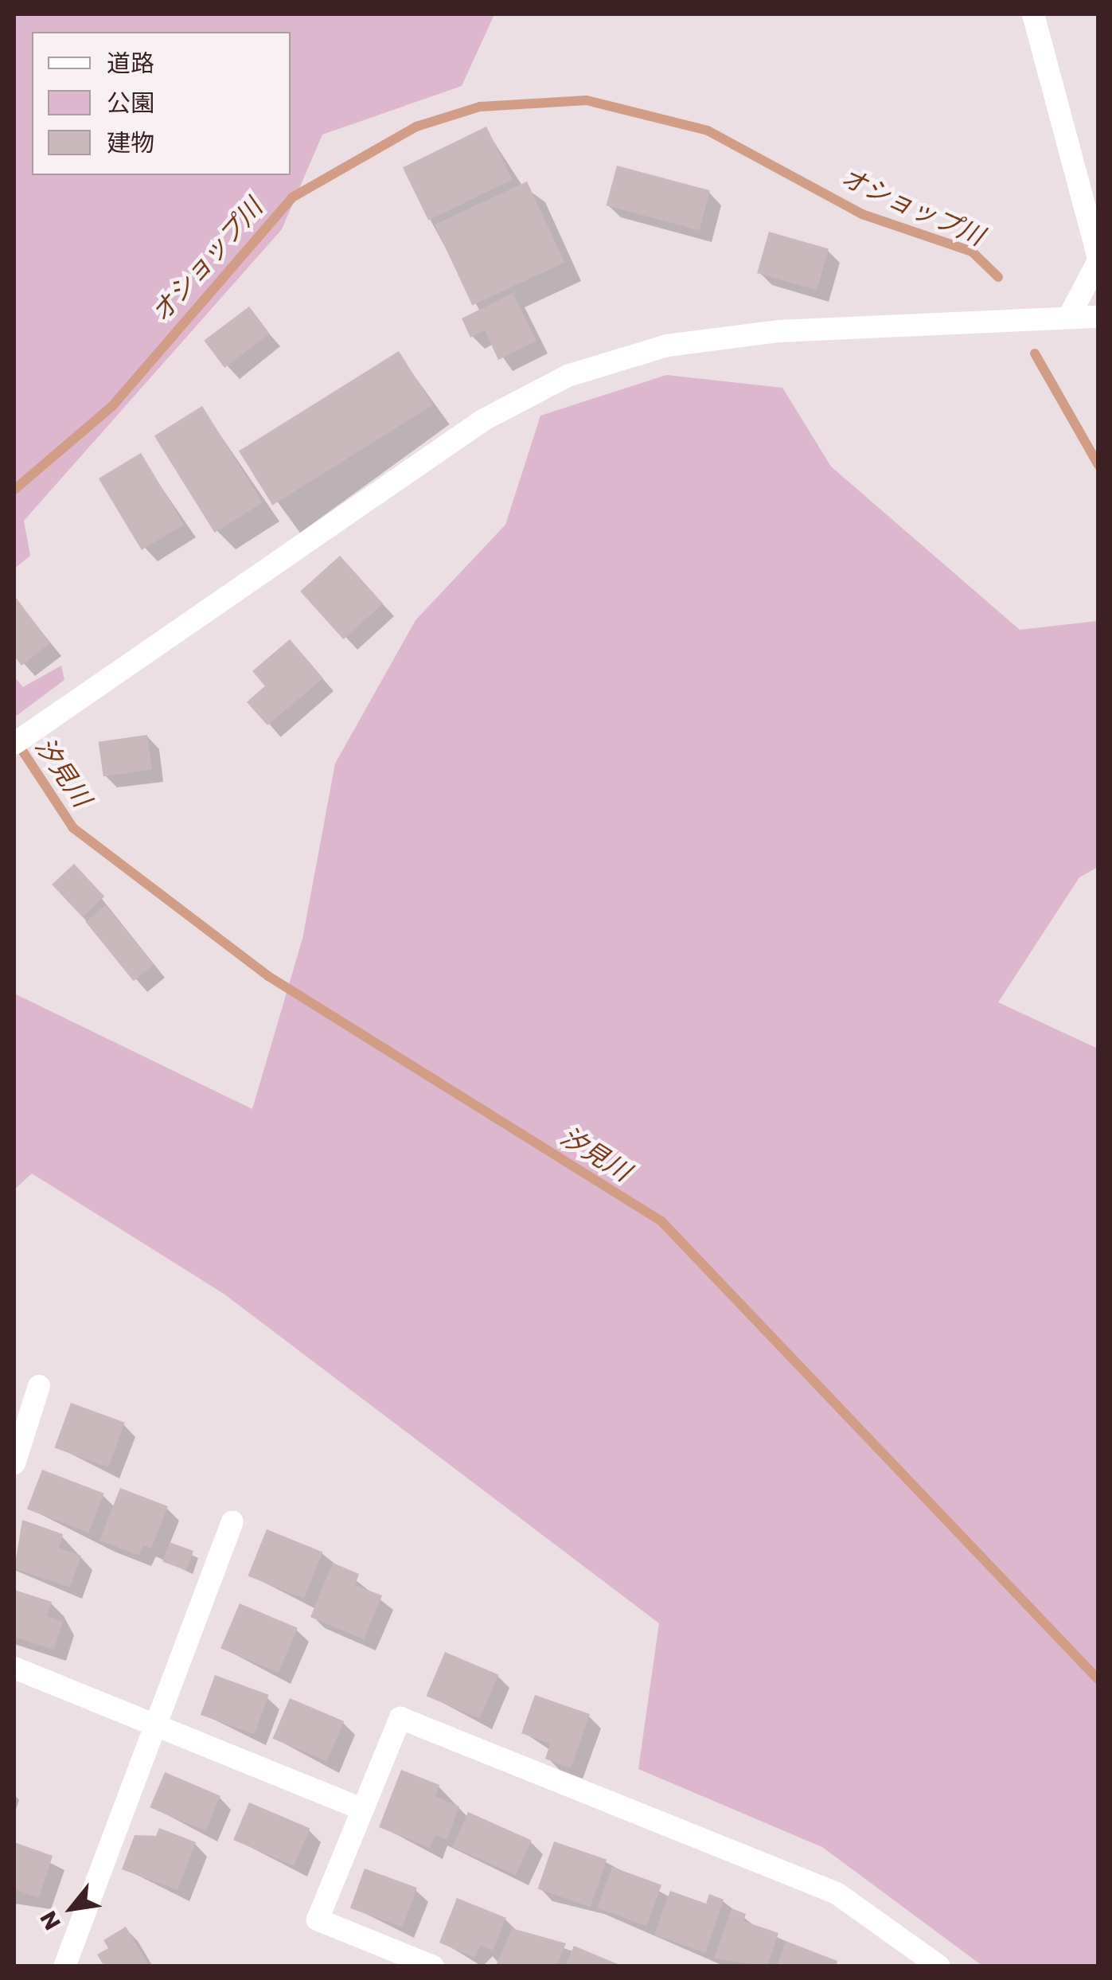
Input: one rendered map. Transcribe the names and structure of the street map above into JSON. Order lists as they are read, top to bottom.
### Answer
{
  "water": ["オショップ川", "汐見川"],
  "legend": ["道路", "公園", "建物"],
  "north": "bottom left"
}
